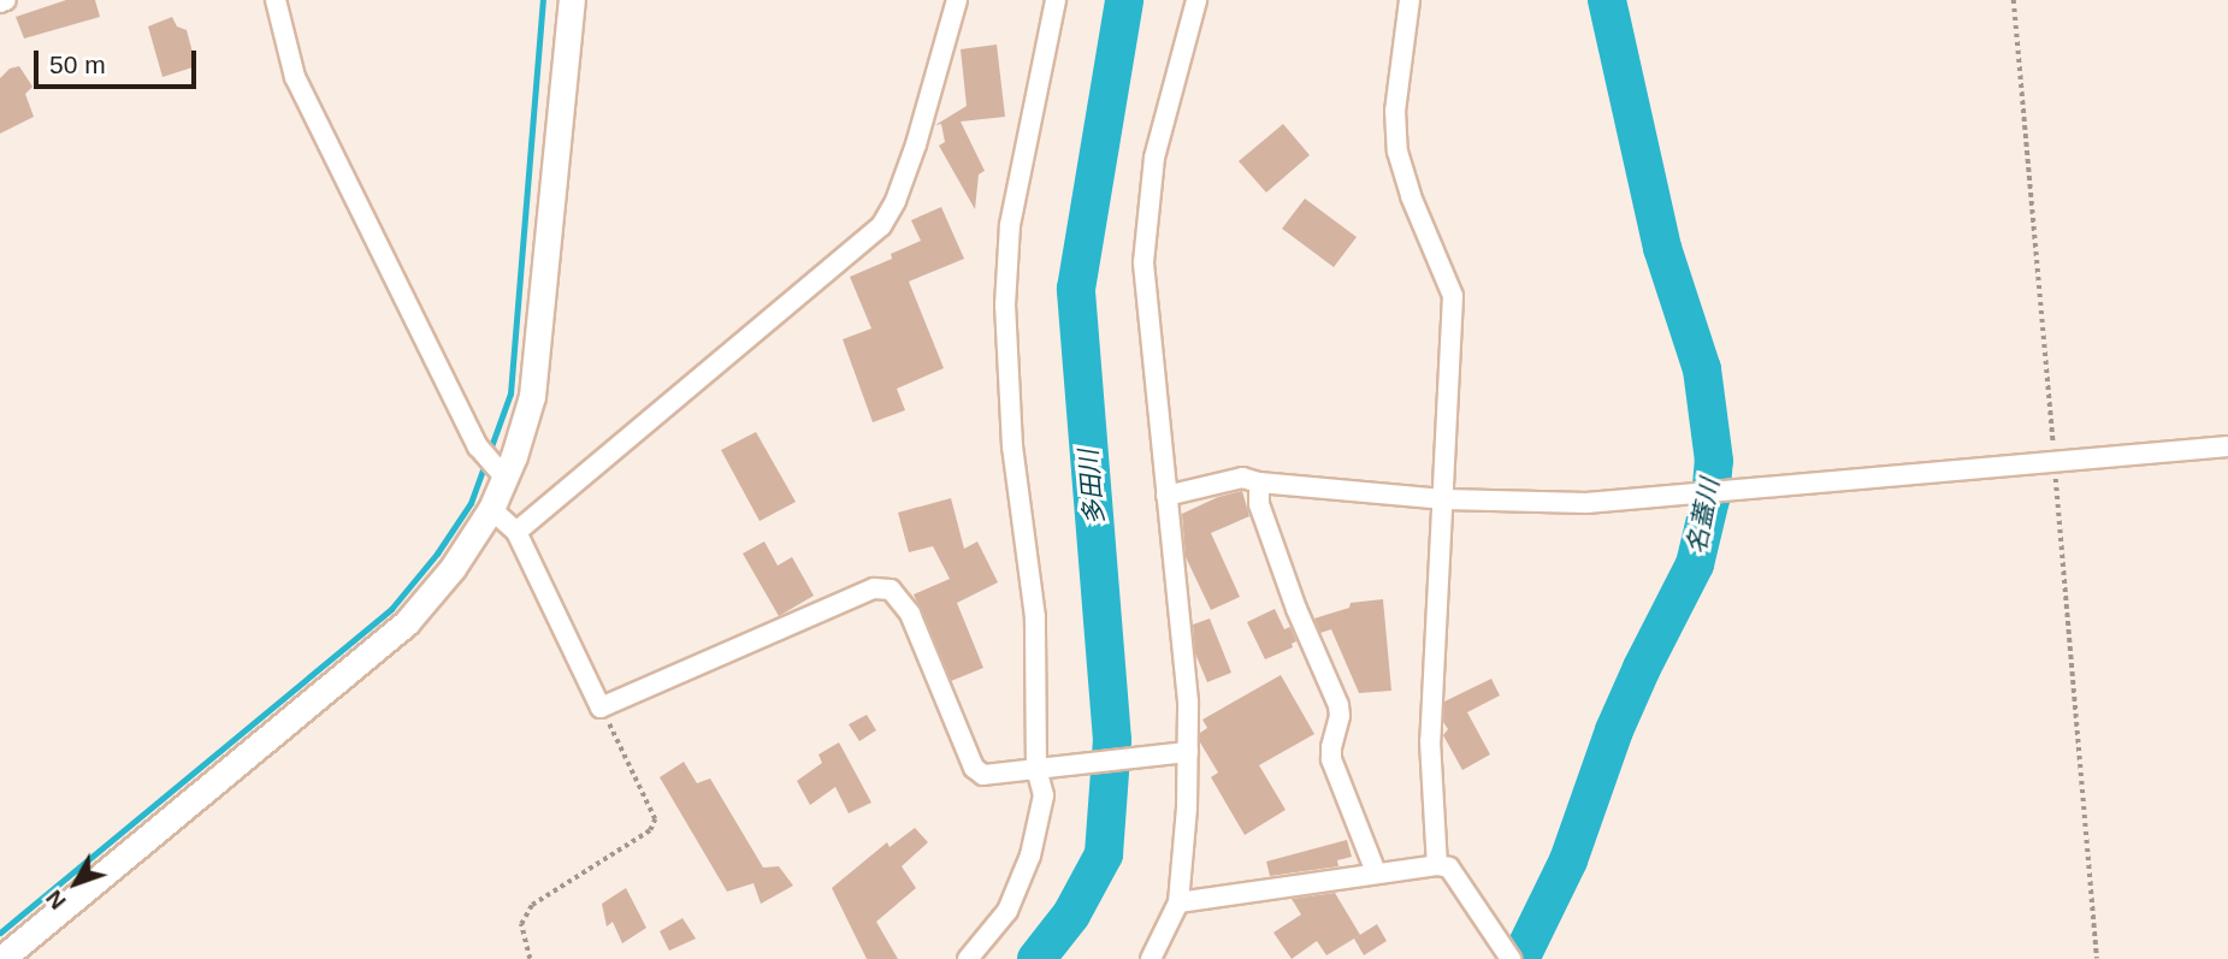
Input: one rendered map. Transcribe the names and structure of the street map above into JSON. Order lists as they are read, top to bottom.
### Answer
{
  "water": ["多田川", "名蓋川"],
  "scale_bar": "50 m",
  "north": "bottom left"
}
